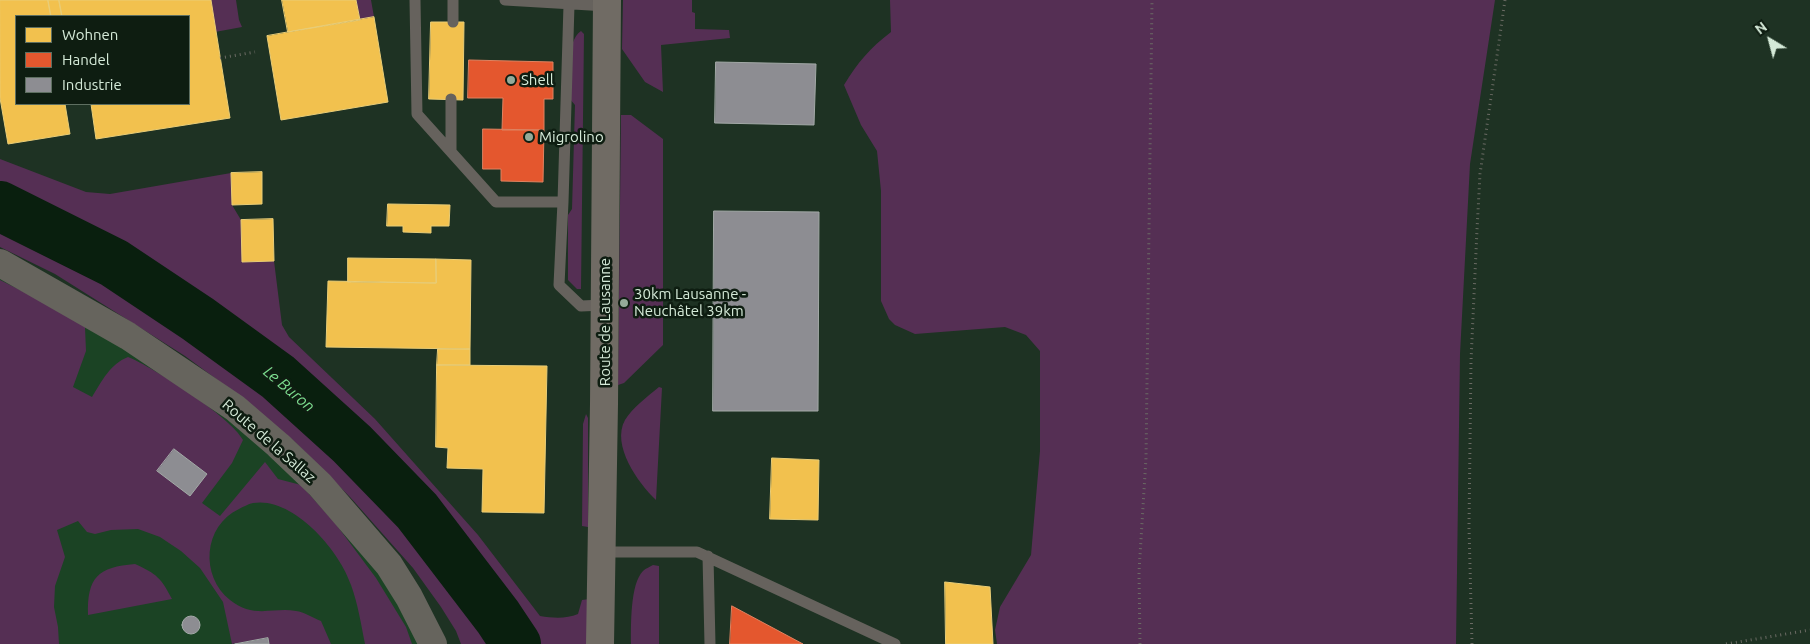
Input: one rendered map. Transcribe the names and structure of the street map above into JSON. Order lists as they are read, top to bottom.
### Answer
{
  "streets": {
    "main road": ["Route de Lausanne", "Route de la Sallaz"]
  },
  "water": ["Le Buron"],
  "places": ["Shell", "Migrolino", "30km Lausanne - Neuchâtel 39km"],
  "legend": ["Wohnen", "Handel", "Industrie"],
  "north": "top left"
}
